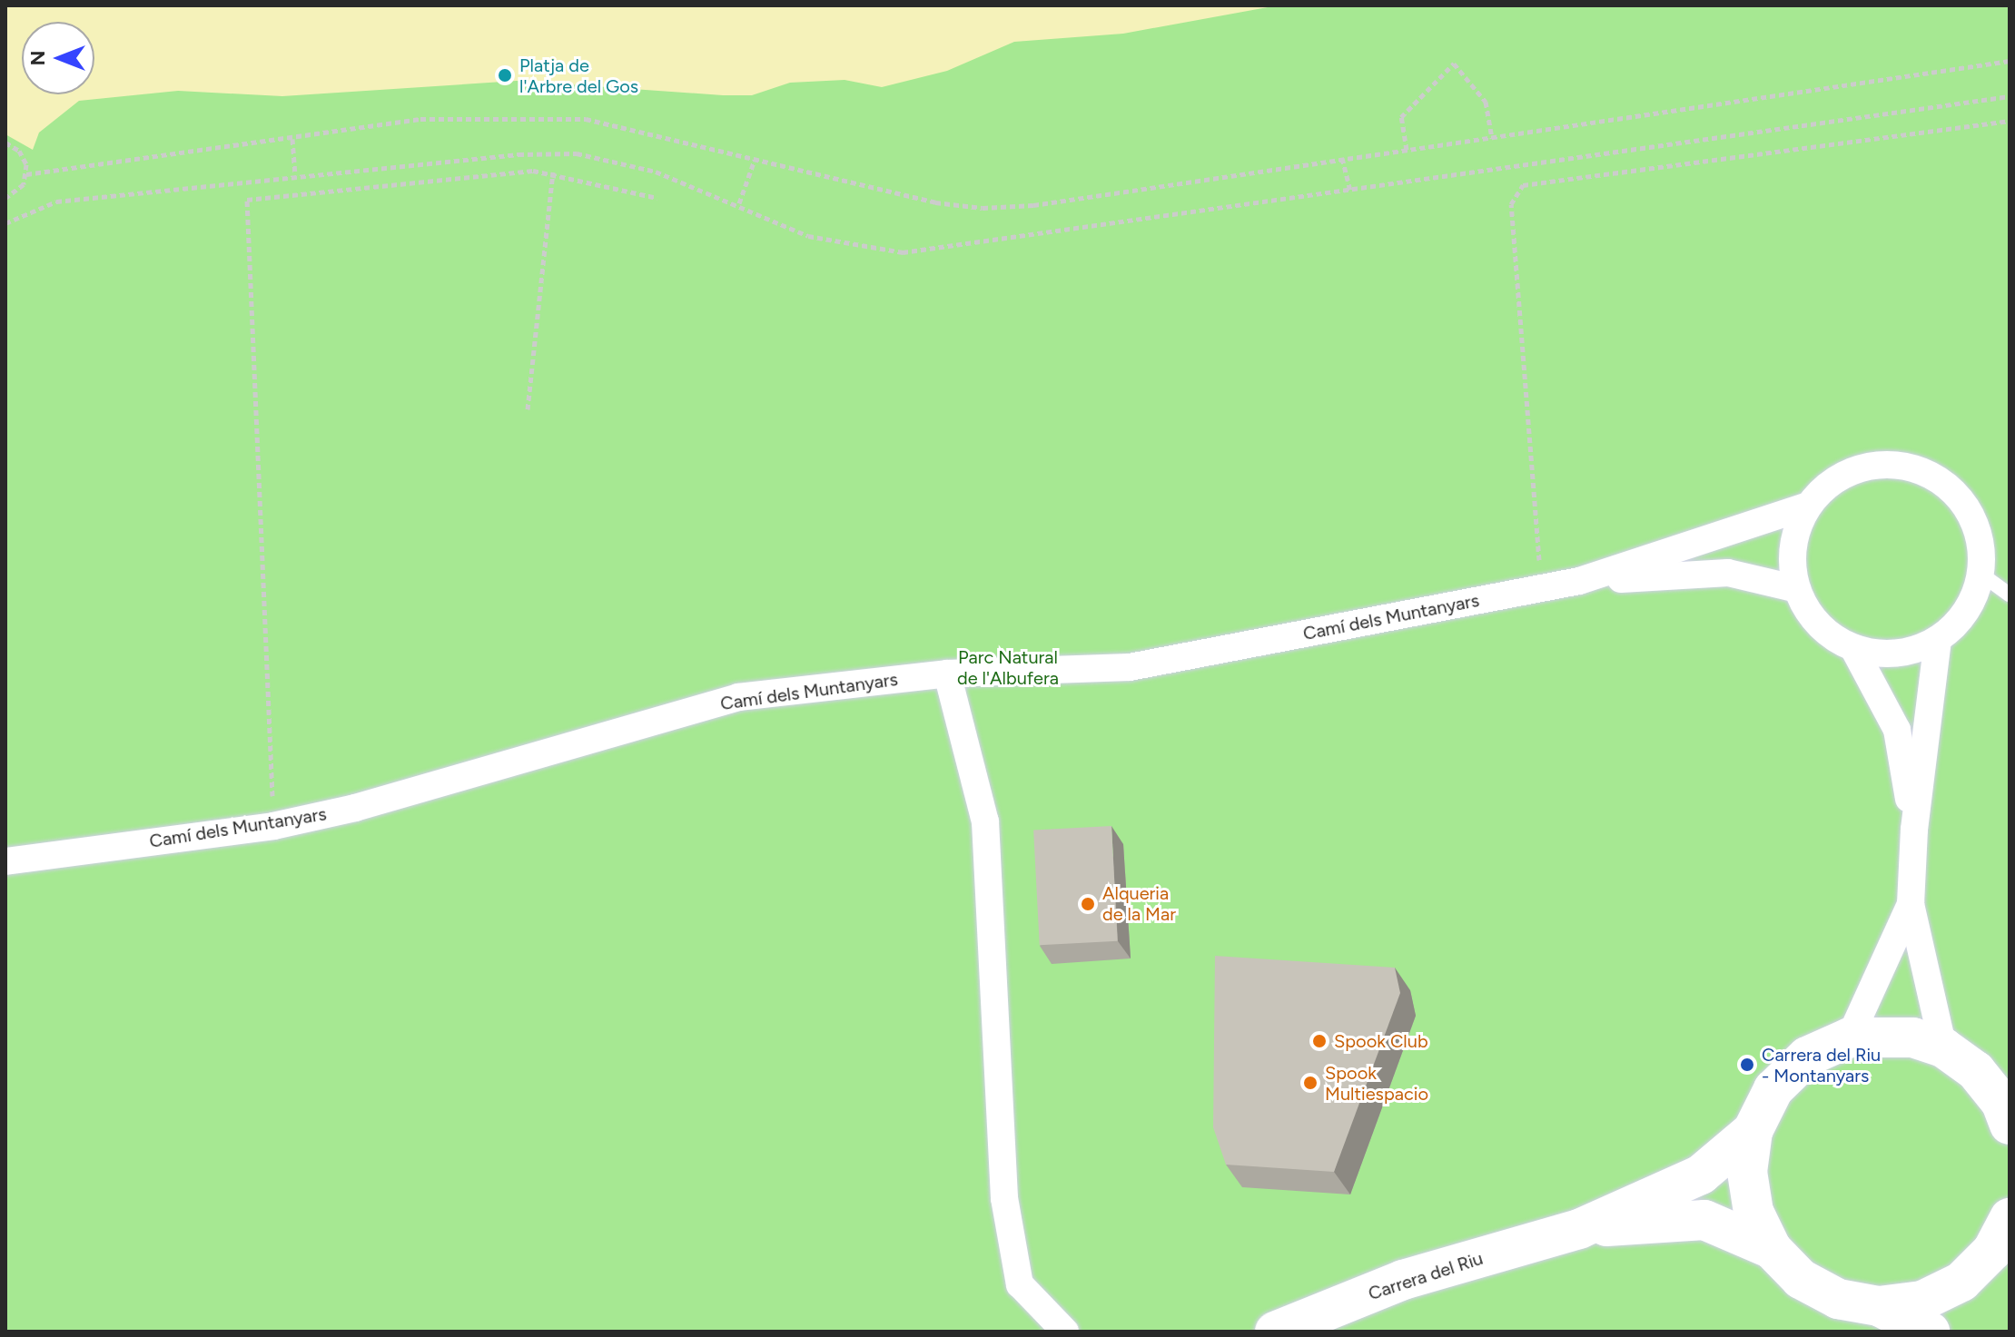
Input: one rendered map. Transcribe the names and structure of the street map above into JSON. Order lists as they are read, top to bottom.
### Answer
{
  "streets": {
    "street": ["Camí dels Muntanyars", "Carrera del Riu"]
  },
  "parks": ["Parc Natural de l'Albufera"],
  "places": [
    "Platja de l'Arbre del Gos",
    "Alqueria de la Mar",
    "Spook Club",
    "Carrera del Riu - Montanyars",
    "Spook Multiespacio"
  ],
  "north": "left"
}
